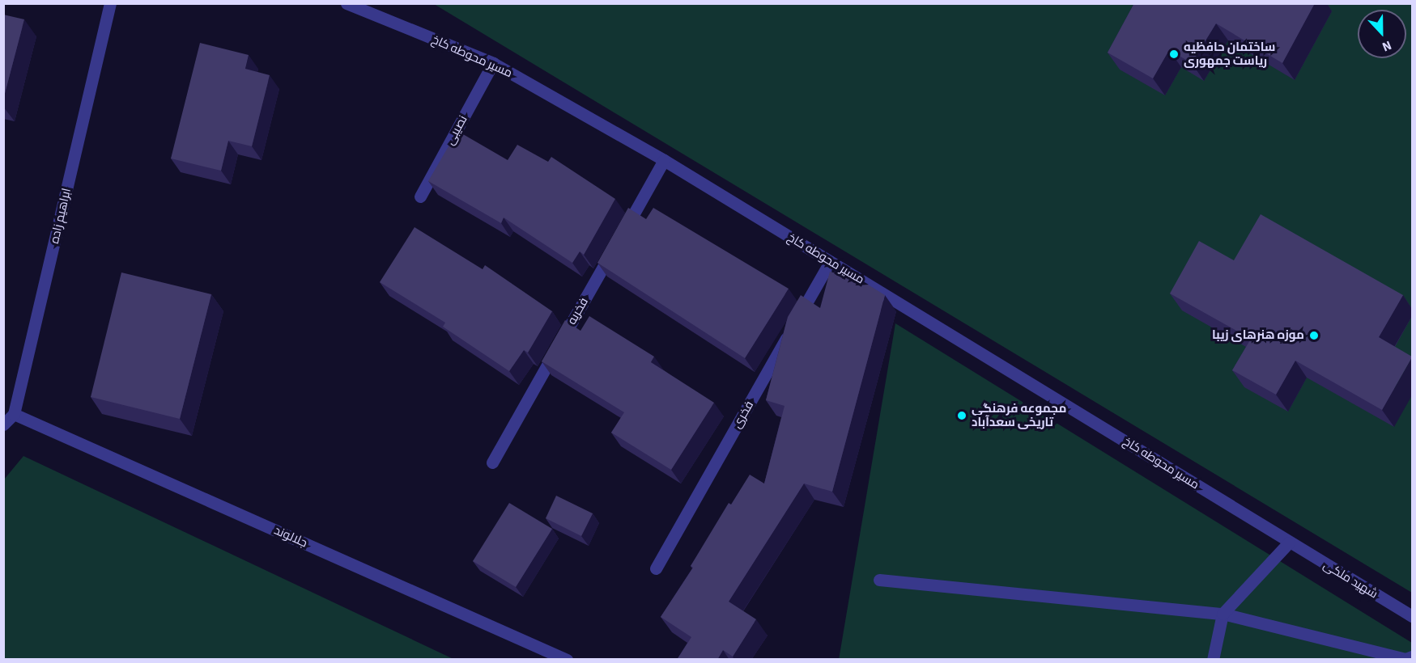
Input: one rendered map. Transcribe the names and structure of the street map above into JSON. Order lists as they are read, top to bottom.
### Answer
{
  "streets": {
    "street": [
      "مسیر محوطه کاخ",
      "نصیبی",
      "ابراهیم زاده",
      "فخریه",
      "فخری",
      "جلالوند",
      "شهید ملکی"
    ]
  },
  "crossings": [
    ["مسیر محوطه کاخ", "نصیبی"],
    ["مسیر محوطه کاخ", "فخریه"],
    ["مسیر محوطه کاخ", "فخری"],
    ["مسیر محوطه کاخ", "شهید ملکی"],
    ["ابراهیم زاده", "جلالوند"]
  ],
  "places": ["ساختمان حافظیه ریاست جمهوری", "موزه هنرهای زیبا", "مجموعه فرهنگی تاریخی سعدآباد"],
  "north": "bottom"
}
